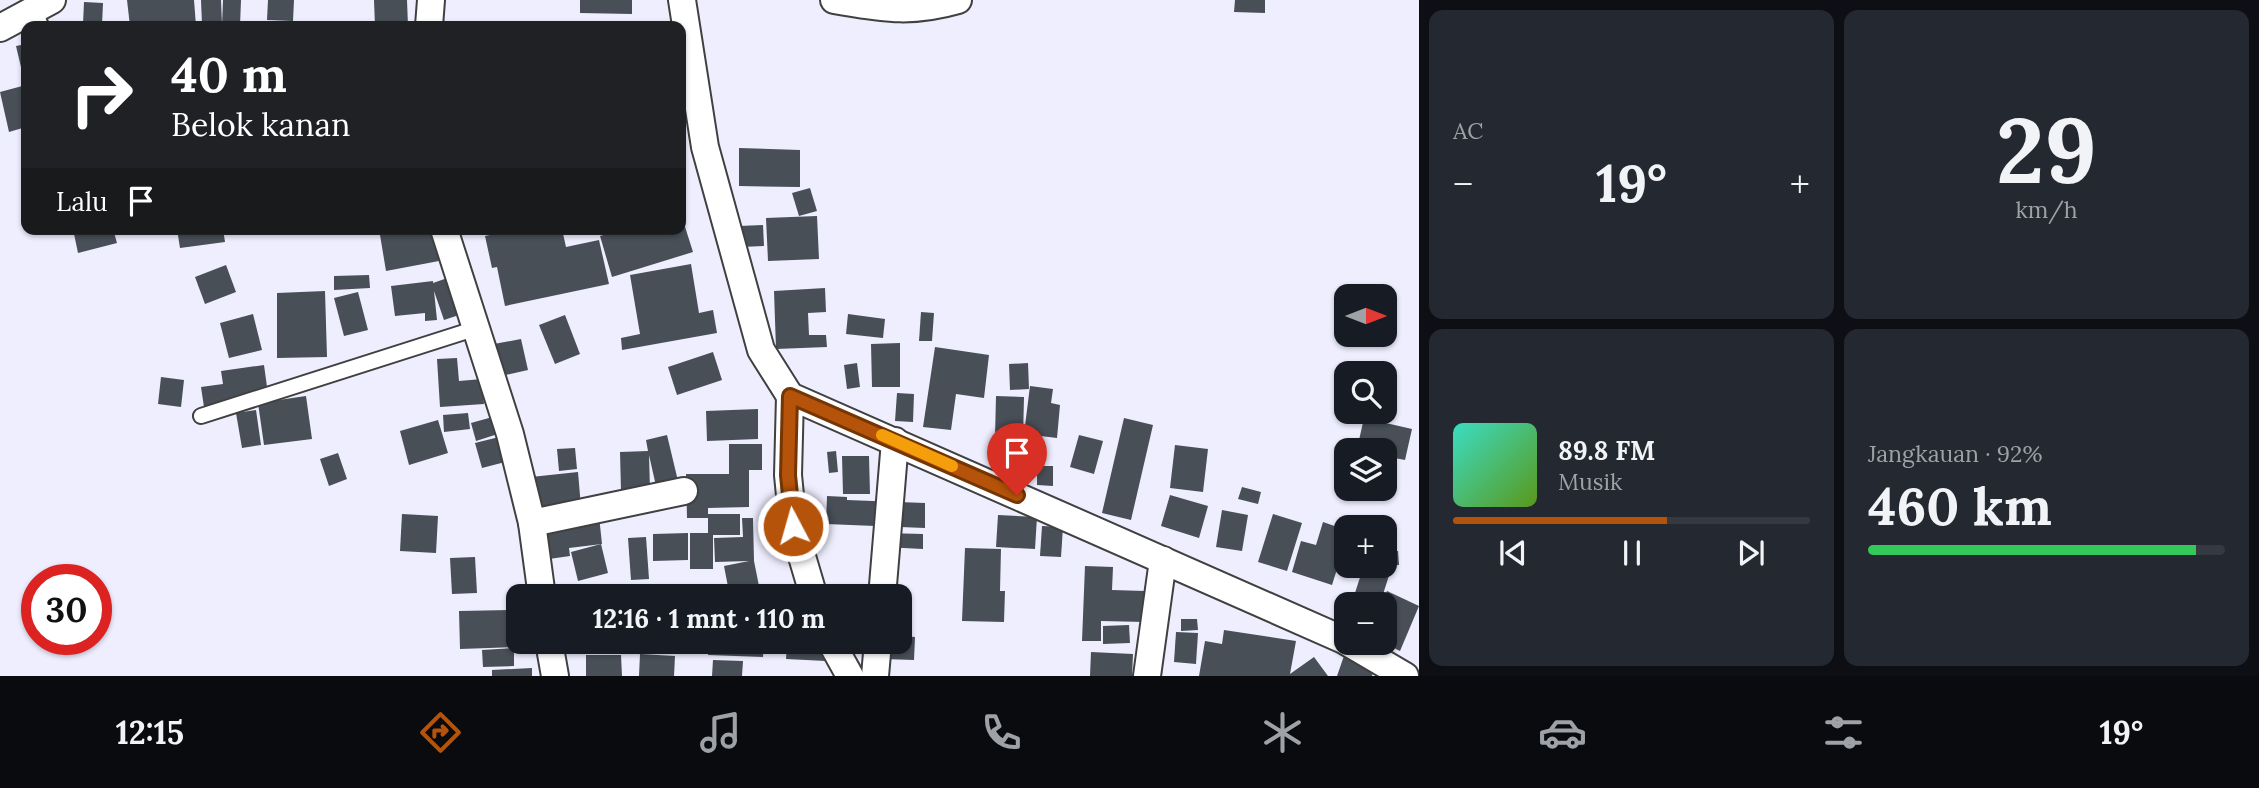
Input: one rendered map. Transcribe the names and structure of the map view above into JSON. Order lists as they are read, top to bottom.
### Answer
{
  "north": "right",
  "page": {
    "tile": [
      "AC",
      ["29", "km/h"],
      ["Jangkauan · 92%", "460 km"]
    ],
    "turn": ["40 m", "Belok kanan"],
    "heat": ["−", "19°", "+"],
    "then": "Lalu",
    "map_buttons": ["+", "−"],
    "song": ["89.8 FM", "Musik"],
    "limit": "30",
    "trip": "12:16 · 1 mnt · 110 m",
    "tabs": ["12:15", "19°"]
  }
}
